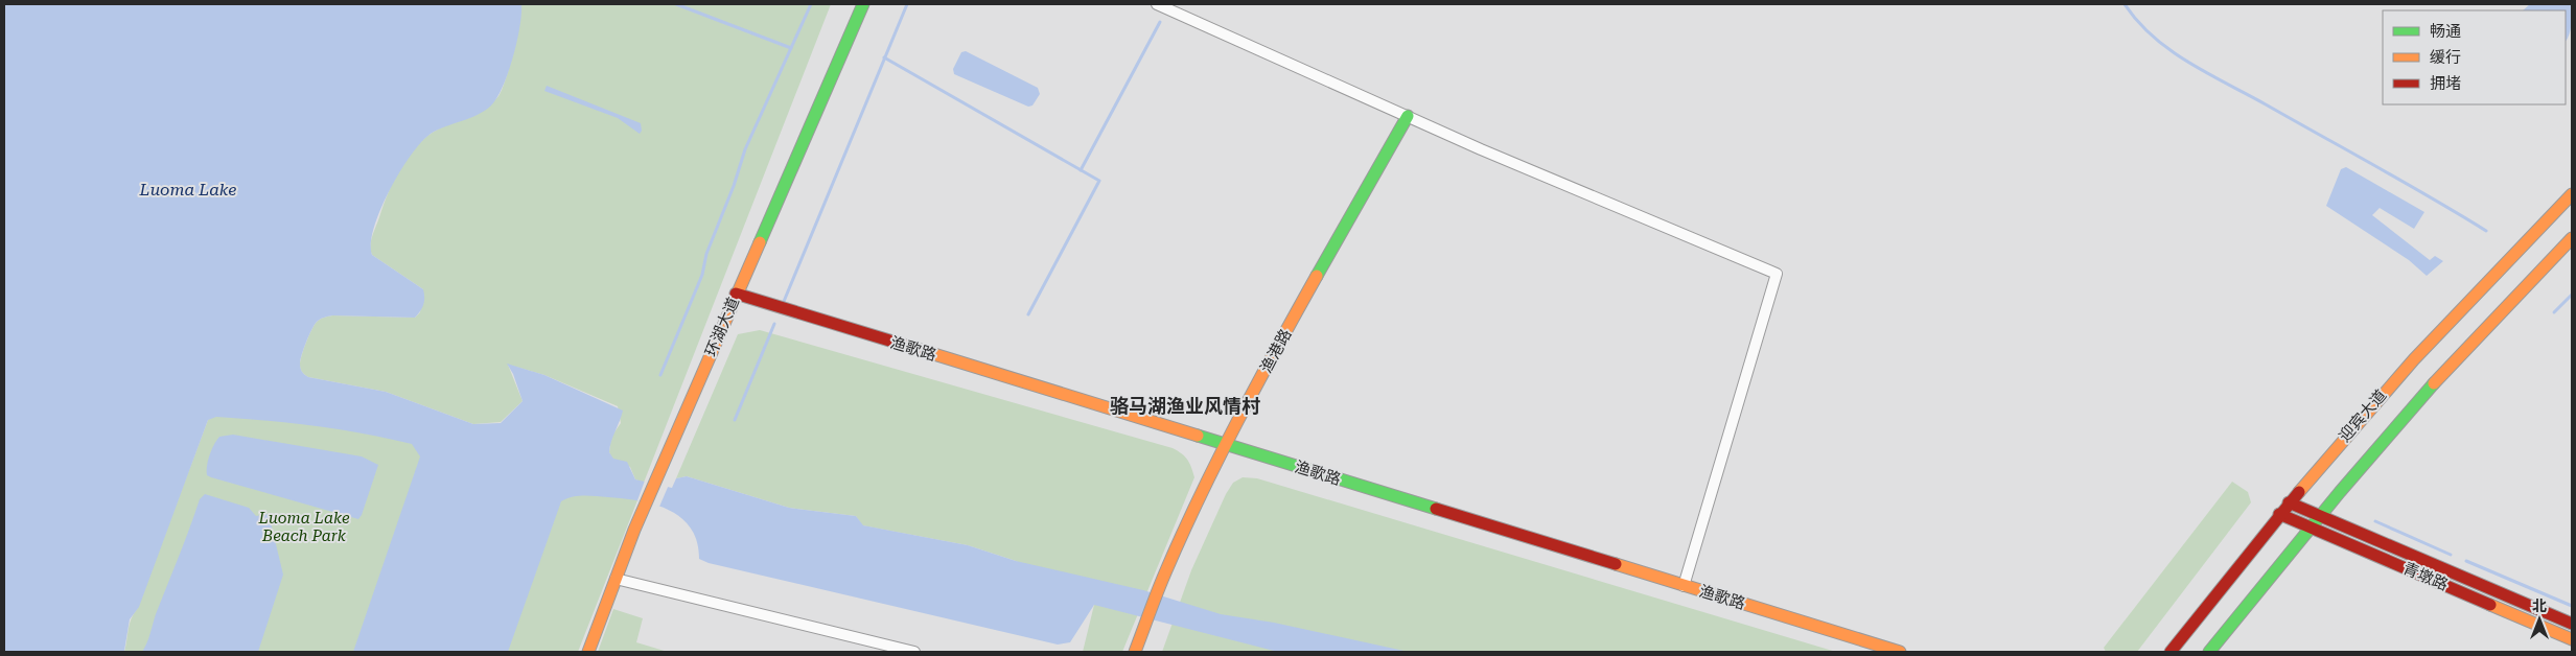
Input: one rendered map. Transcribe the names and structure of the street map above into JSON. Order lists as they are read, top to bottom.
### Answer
{
  "streets": {
    "main road": [
      "环湖大道",
      "渔歌路",
      "渔港路",
      "迎宾大道",
      "青墩路"
    ]
  },
  "crossings": [
    ["环湖大道", "渔歌路"],
    ["渔歌路", "渔港路"],
    ["迎宾大道", "青墩路"]
  ],
  "districts": ["骆马湖渔业风情村"],
  "water": ["Luoma Lake"],
  "parks": ["Luoma Lake Beach Park"],
  "legend": ["畅通", "缓行", "拥堵"],
  "north": "top"
}
